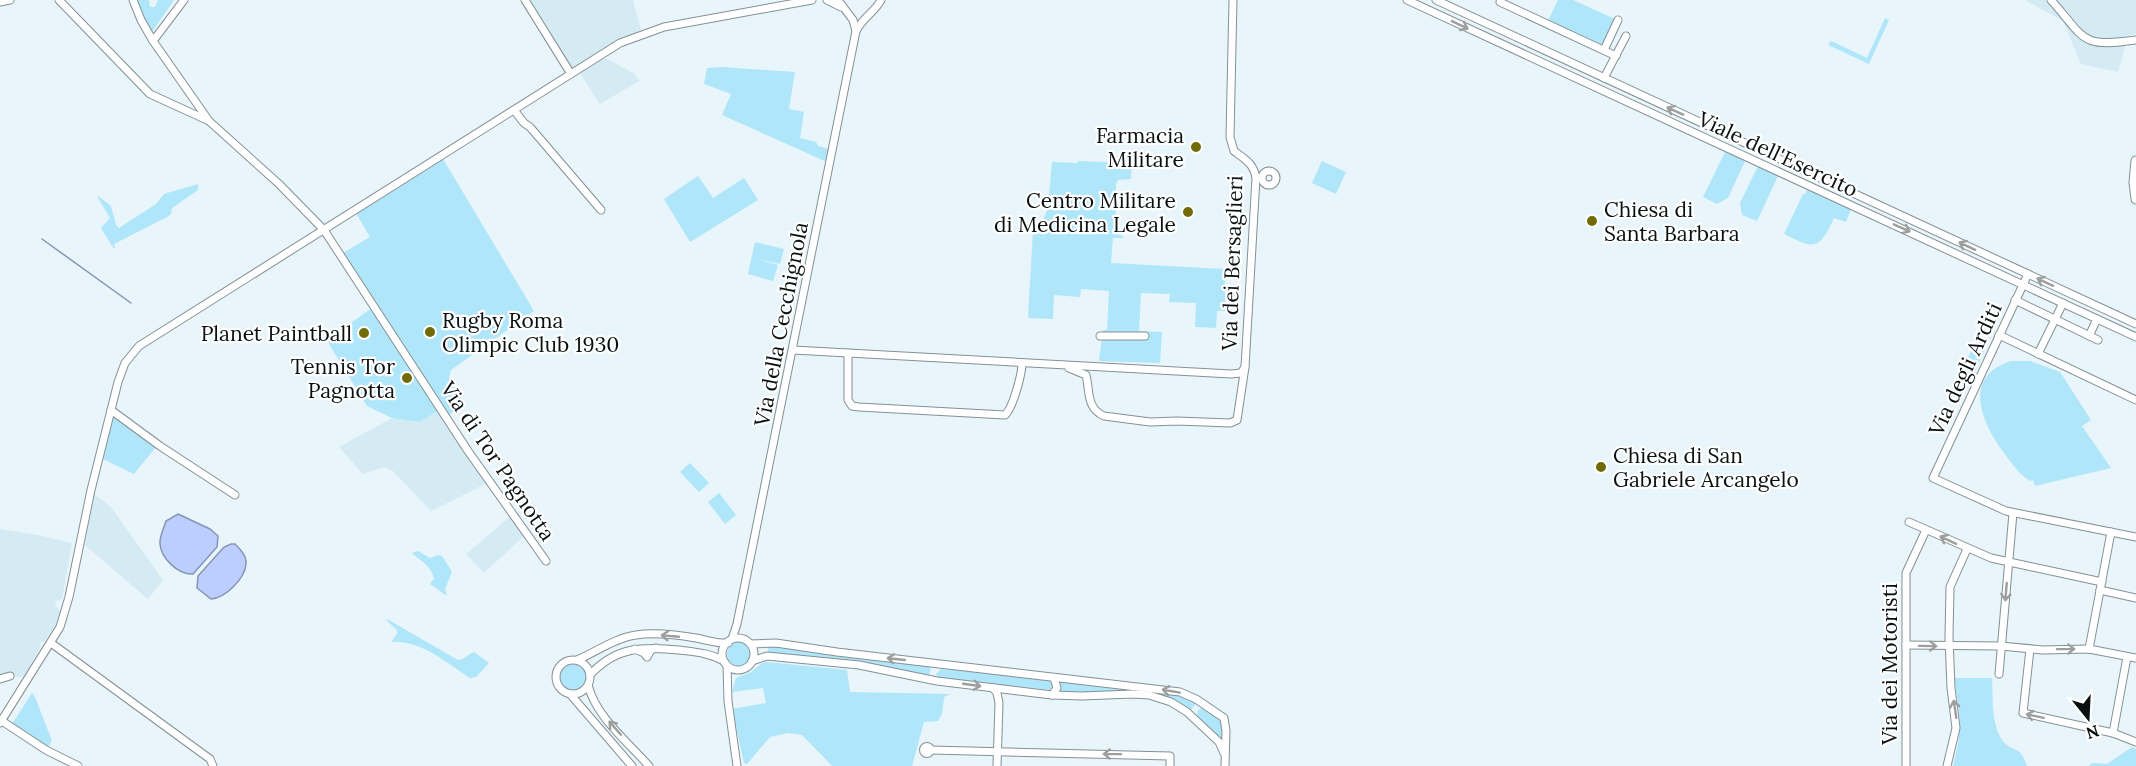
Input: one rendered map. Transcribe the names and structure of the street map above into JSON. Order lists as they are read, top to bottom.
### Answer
{
  "streets": {
    "street": [
      "Viale dell'Esercito",
      "Via dei Bersaglieri",
      "Via della Cecchignola",
      "Via degli Arditi",
      "Via di Tor Pagnotta",
      "Via dei Motoristi"
    ]
  },
  "crossings": [
    ["Viale dell'Esercito", "Via degli Arditi"],
    ["Via dei Bersaglieri", "Via della Cecchignola"]
  ],
  "places": [
    "Farmacia Militare",
    "Centro Militare di Medicina Legale",
    "Chiesa di Santa Barbara",
    "Rugby Roma Olimpic Club 1930",
    "Planet Paintball",
    "Tennis Tor Pagnotta",
    "Chiesa di San Gabriele Arcangelo"
  ],
  "north": "bottom"
}
